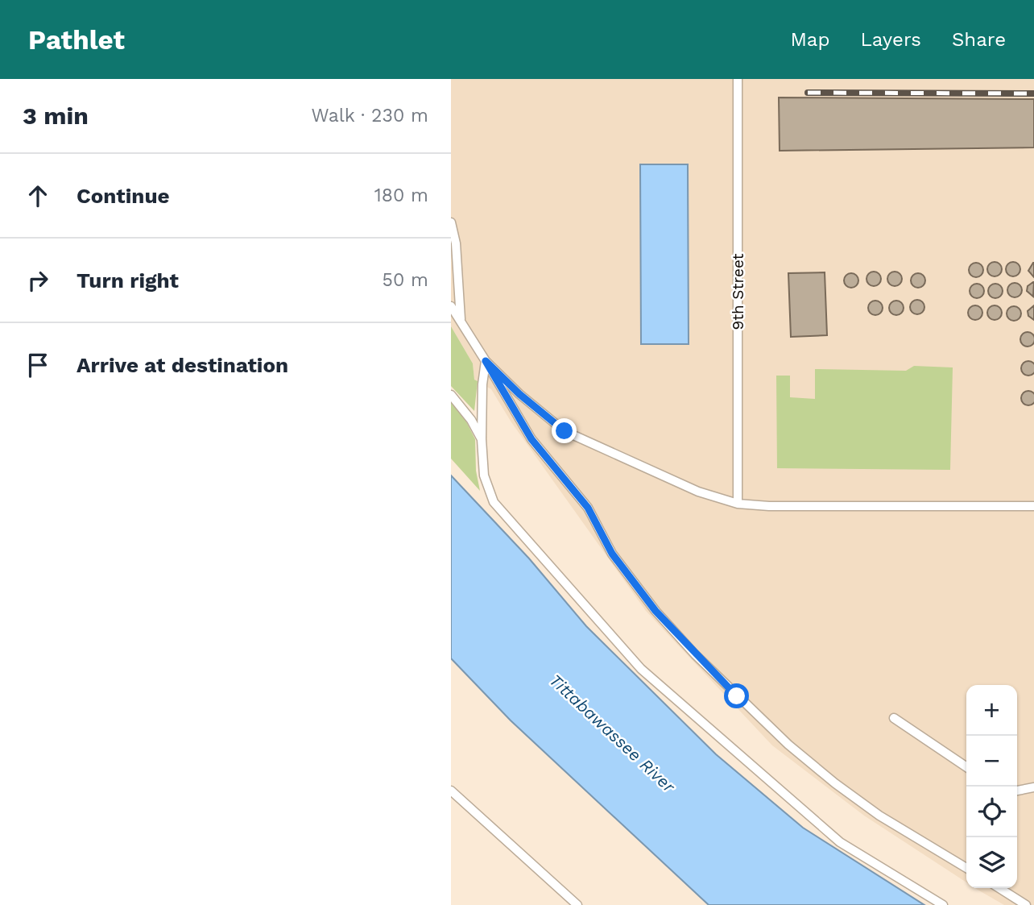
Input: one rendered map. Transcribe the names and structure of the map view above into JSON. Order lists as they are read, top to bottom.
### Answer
{
  "streets": {
    "lane": ["9th Street"]
  },
  "water": ["Tittabawassee River"],
  "page": {
    "header": "Pathlet",
    "nav": ["Map", "Layers", "Share"],
    "heading": ["3 min", "Walk · 230 m"],
    "list": [
      ["Continue", "180 m"],
      ["Turn right", "50 m"],
      "Arrive at destination"
    ],
    "map_buttons": ["+", "−"]
  }
}
